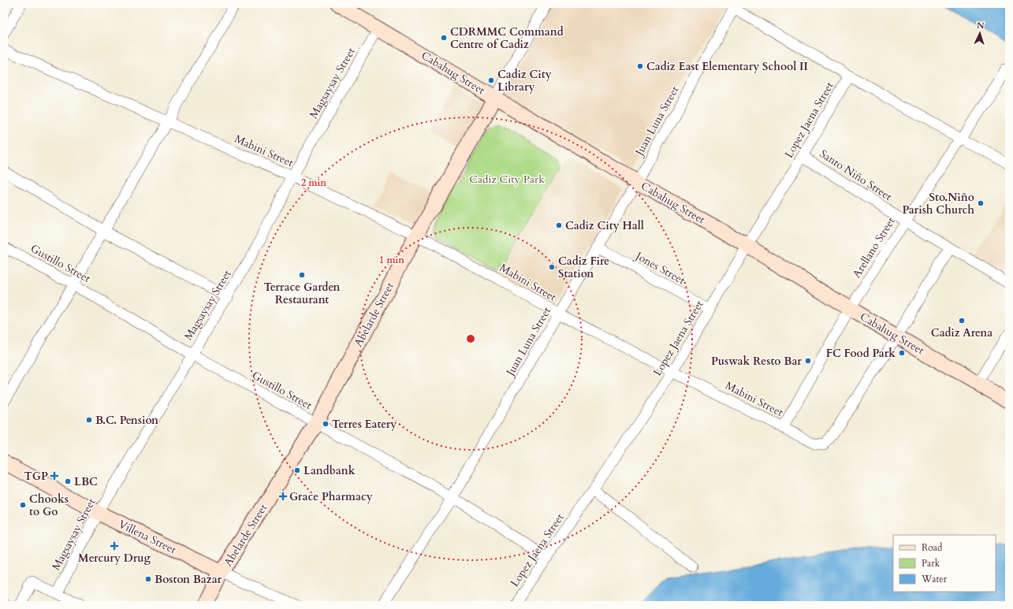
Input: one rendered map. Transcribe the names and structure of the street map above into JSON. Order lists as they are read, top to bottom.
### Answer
{
  "streets": {
    "street": [
      "Cabahug Street",
      "Magsaysay Street",
      "Lopez Jaena Street",
      "Juan Luna Street",
      "Mabini Street",
      "Santo Niño Street",
      "Arellano Street",
      "Gustillo Street",
      "Jones Street",
      "Abelarde Street",
      "Villena Street"
    ]
  },
  "crossings": [
    ["Cabahug Street", "Magsaysay Street"],
    ["Cabahug Street", "Lopez Jaena Street"],
    ["Cabahug Street", "Juan Luna Street"],
    ["Cabahug Street", "Mabini Street"],
    ["Cabahug Street", "Arellano Street"],
    ["Cabahug Street", "Abelarde Street"],
    ["Magsaysay Street", "Mabini Street"],
    ["Magsaysay Street", "Gustillo Street"],
    ["Magsaysay Street", "Villena Street"],
    ["Lopez Jaena Street", "Mabini Street"],
    ["Lopez Jaena Street", "Santo Niño Street"],
    ["Lopez Jaena Street", "Gustillo Street"],
    ["Lopez Jaena Street", "Jones Street"],
    ["Juan Luna Street", "Mabini Street"],
    ["Juan Luna Street", "Gustillo Street"],
    ["Juan Luna Street", "Jones Street"],
    ["Mabini Street", "Santo Niño Street"],
    ["Mabini Street", "Arellano Street"],
    ["Mabini Street", "Abelarde Street"],
    ["Santo Niño Street", "Arellano Street"],
    ["Gustillo Street", "Abelarde Street"],
    ["Abelarde Street", "Villena Street"]
  ],
  "parks": ["Cadiz City Park"],
  "places": {
    "other": [
      "CDRMMC Command Centre of Cadiz",
      "Cadiz East Elementary School II",
      "Cadiz City Library",
      "Sto.Niño Parish Church",
      "Cadiz City Hall",
      "Cadiz Fire Station",
      "Terrace Garden Restaurant",
      "Cadiz Arena",
      "FC Food Park",
      "Puswak Resto Bar",
      "B.C. Pension",
      "Terres Eatery",
      "Landbank",
      "LBC",
      "Chooks to Go",
      "Boston Bazar"
    ],
    "health": ["TGP", "Grace Pharmacy", "Mercury Drug"]
  },
  "legend": ["Road", "Park", "Water"],
  "north": "top",
  "rings": ["2 min", "1 min"]
}
